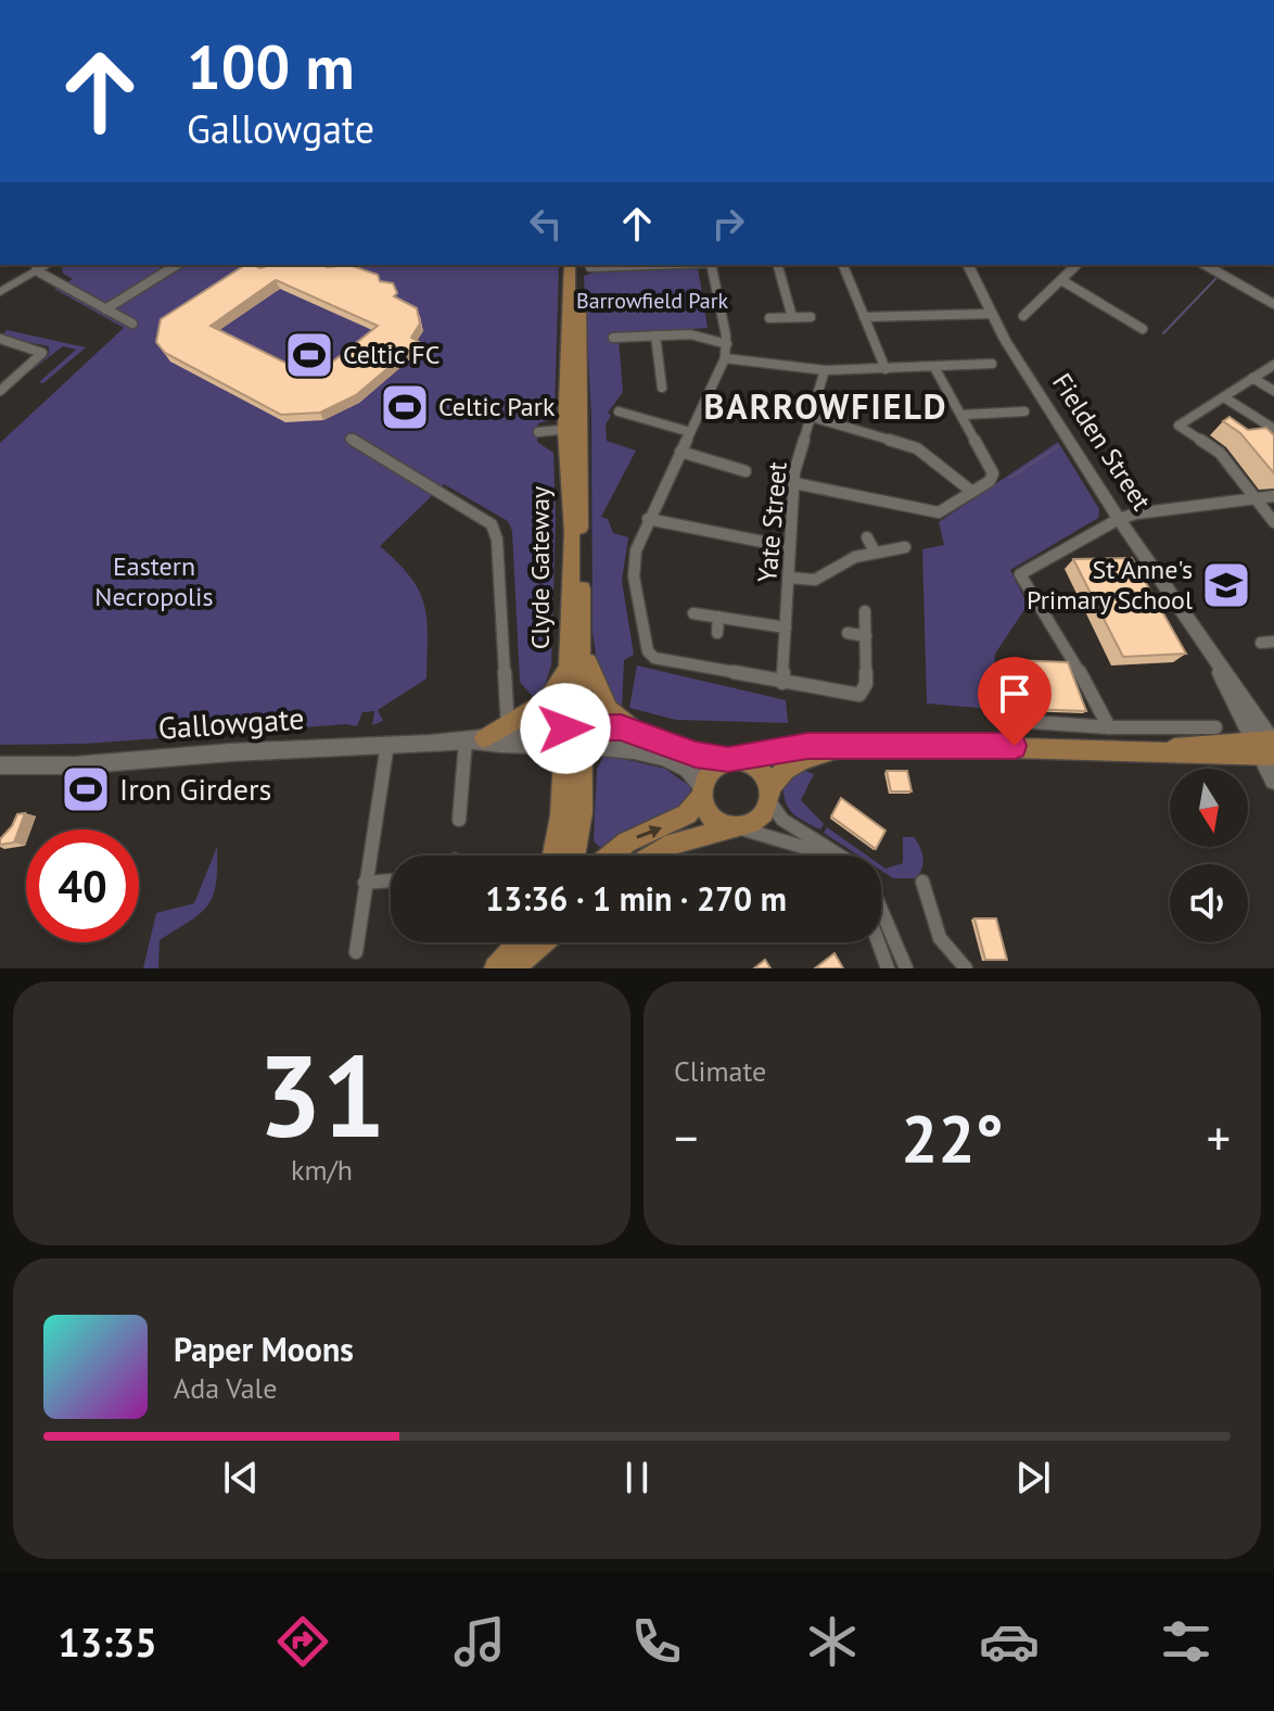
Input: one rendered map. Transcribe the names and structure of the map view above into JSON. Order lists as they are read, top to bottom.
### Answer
{
  "streets": {
    "main road": ["Clyde Gateway", "Gallowgate"],
    "street": ["Fielden Street", "Yate Street"]
  },
  "crossings": [
    ["Fielden Street", "Gallowgate"],
    ["Clyde Gateway", "Gallowgate"]
  ],
  "districts": ["BARROWFIELD"],
  "parks": ["Barrowfield Park", "Eastern Necropolis"],
  "places": {
    "sports": ["Celtic FC", "Celtic Park", "Iron Girders"],
    "school or university": ["St Anne's Primary School"]
  },
  "north": "bottom",
  "page": {
    "turn": ["100 m", "Gallowgate"],
    "limit": "40",
    "trip": "13:36 · 1 min · 270 m",
    "tile": [
      ["31", "km/h"],
      "Climate"
    ],
    "heat": ["−", "22°", "+"],
    "song": ["Paper Moons", "Ada Vale"],
    "tabs": "13:35"
  }
}
